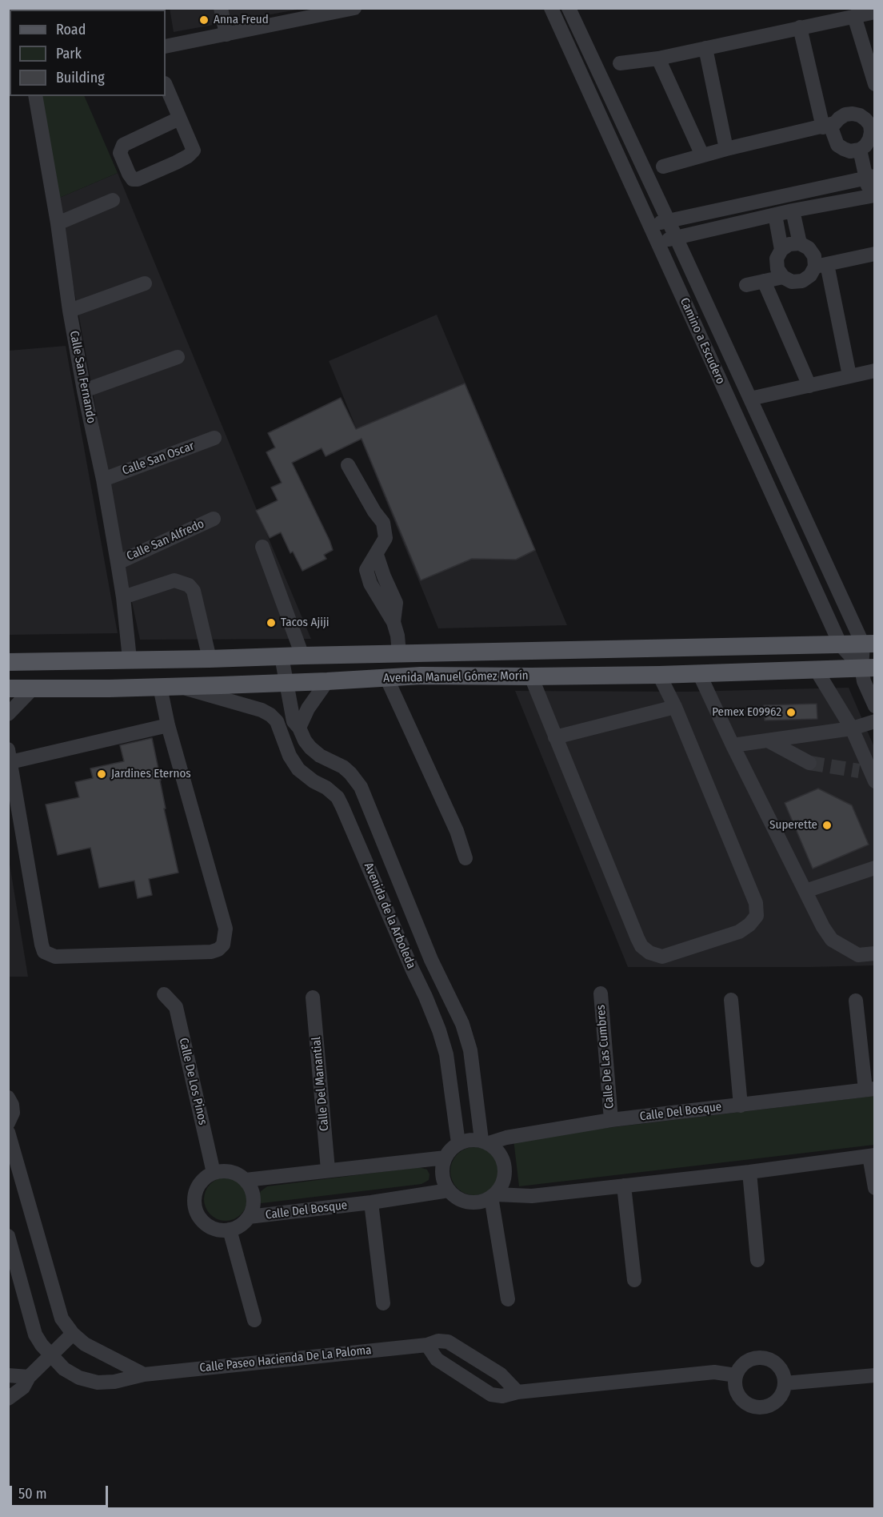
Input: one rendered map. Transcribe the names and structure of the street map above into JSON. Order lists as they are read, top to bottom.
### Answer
{
  "streets": {
    "main road": ["Avenida Manuel Gómez Morín"],
    "street": [
      "Camino a Escudero",
      "Calle San Fernando",
      "Calle San Oscar",
      "Calle San Alfredo",
      "Avenida de la Arboleda",
      "Calle De Las Cumbres",
      "Calle De Los Pinos",
      "Calle Del Manantial",
      "Calle Del Bosque",
      "Calle Paseo Hacienda De La Paloma"
    ]
  },
  "crossings": [
    ["Camino a Escudero", "Avenida Manuel Gómez Morín"],
    ["Calle San Fernando", "Calle San Oscar"],
    ["Calle San Fernando", "Calle San Alfredo"],
    ["Calle San Fernando", "Avenida Manuel Gómez Morín"],
    ["Avenida Manuel Gómez Morín", "Avenida de la Arboleda"],
    ["Avenida de la Arboleda", "Calle Del Bosque"],
    ["Calle De Las Cumbres", "Calle Del Bosque"],
    ["Calle De Los Pinos", "Calle Del Bosque"]
  ],
  "places": [
    "Anna Freud",
    "Tacos Ajiji",
    "Pemex E09962",
    "Jardines Eternos",
    "Superette"
  ],
  "legend": ["Road", "Park", "Building"],
  "scale_bar": "50 m"
}
